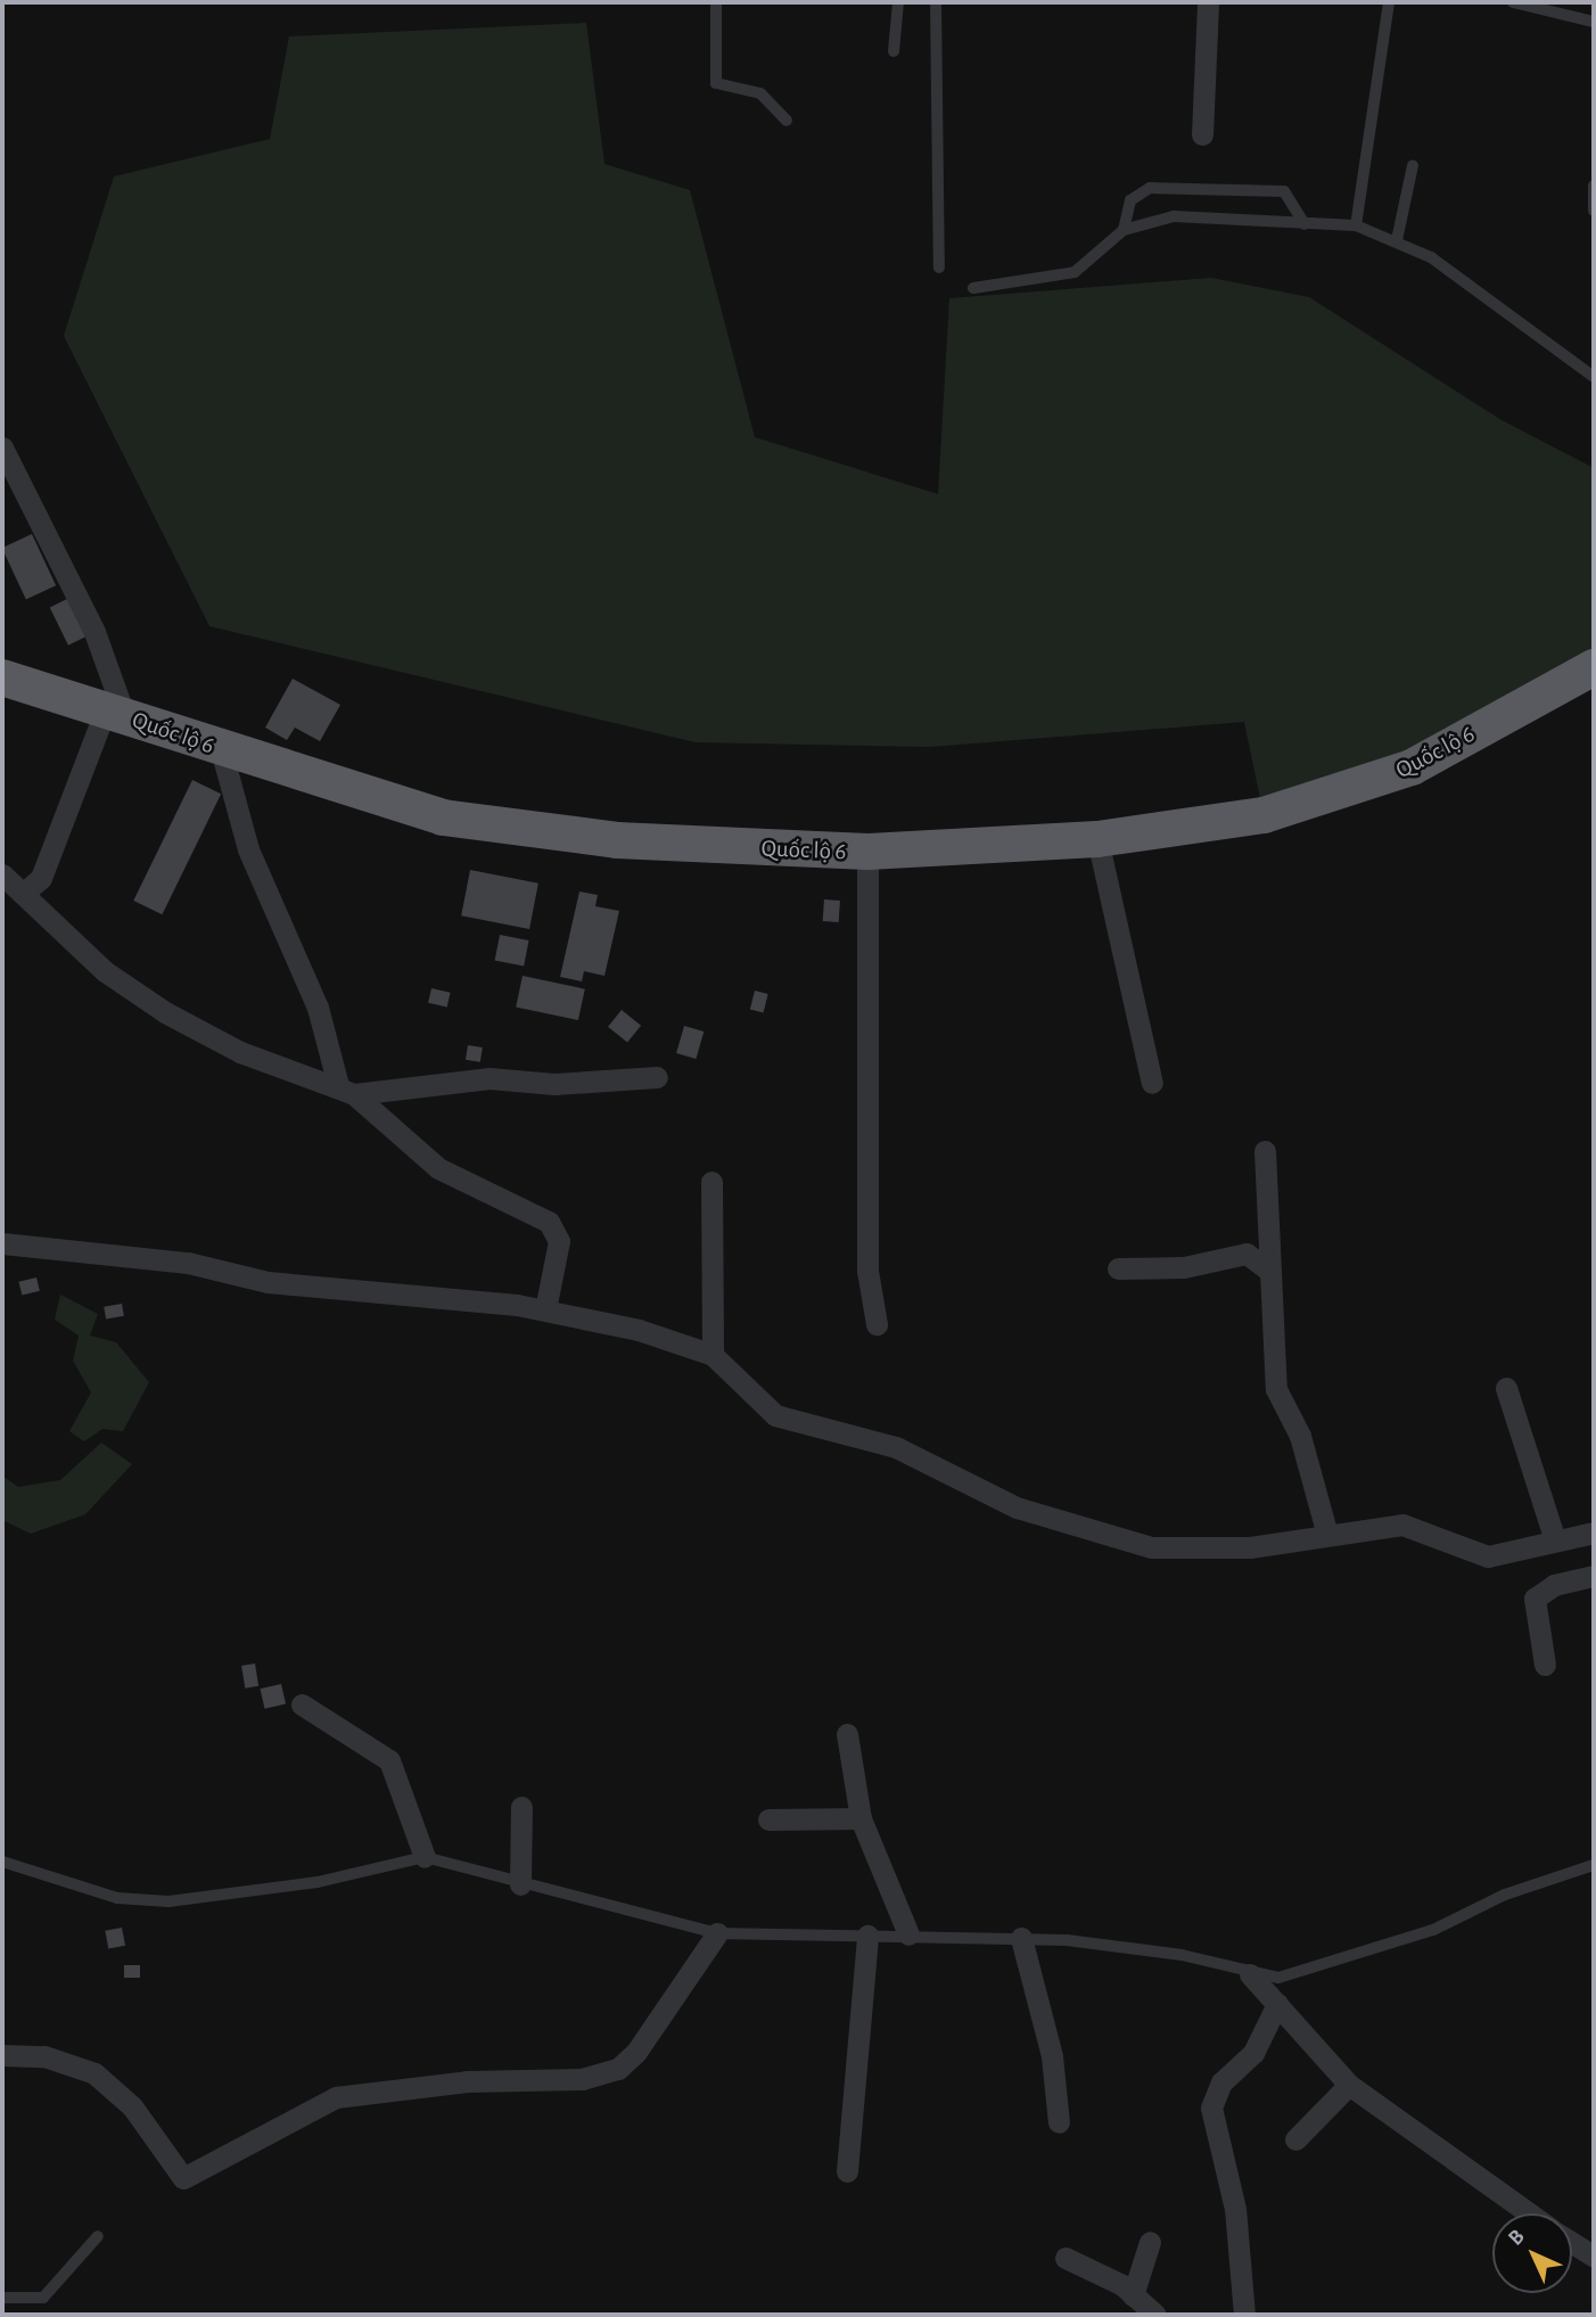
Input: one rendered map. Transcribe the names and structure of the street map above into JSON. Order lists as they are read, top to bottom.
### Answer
{
  "streets": {
    "highway": ["Quốc lộ 6"]
  },
  "north": "top left"
}
